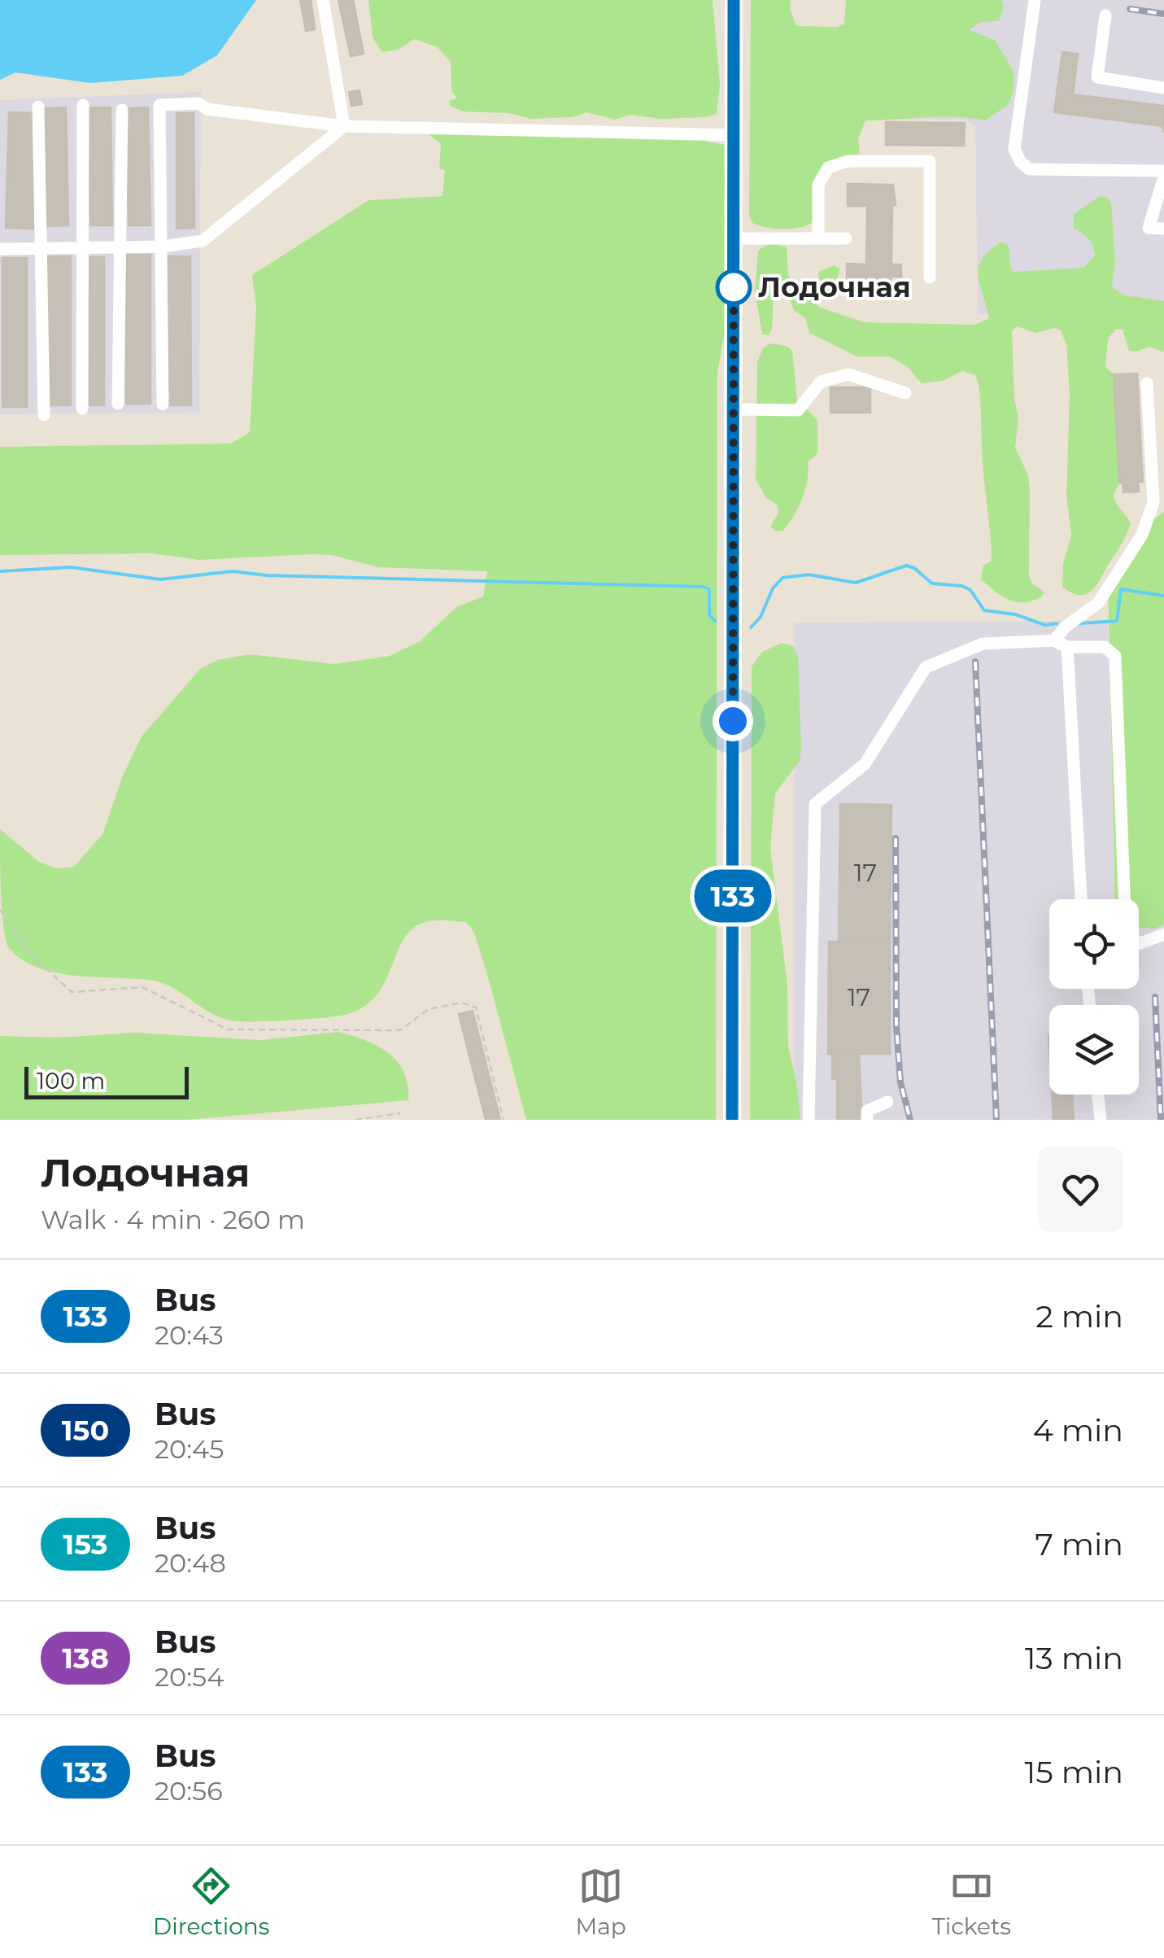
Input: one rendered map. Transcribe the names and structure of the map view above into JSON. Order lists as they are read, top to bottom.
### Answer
{
  "places": ["Лодочная"],
  "lines": ["bus line 133"],
  "house_numbers": ["17", "17"],
  "scale_bar": "100 m",
  "page": {
    "on_map": "133",
    "scale": "100 m",
    "heading": ["Лодочная", "Walk · 4 min · 260 m"],
    "list": [
      {
        "mark": "133",
        "name": "Bus",
        "note": "20:43",
        "value": "2 min"
      },
      {
        "mark": "150",
        "name": "Bus",
        "note": "20:45",
        "value": "4 min"
      },
      {
        "mark": "153",
        "name": "Bus",
        "note": "20:48",
        "value": "7 min"
      },
      {
        "mark": "138",
        "name": "Bus",
        "note": "20:54",
        "value": "13 min"
      },
      {
        "mark": "133",
        "name": "Bus",
        "note": "20:56",
        "value": "15 min"
      }
    ],
    "tabs": ["Directions", "Map", "Tickets"]
  }
}
